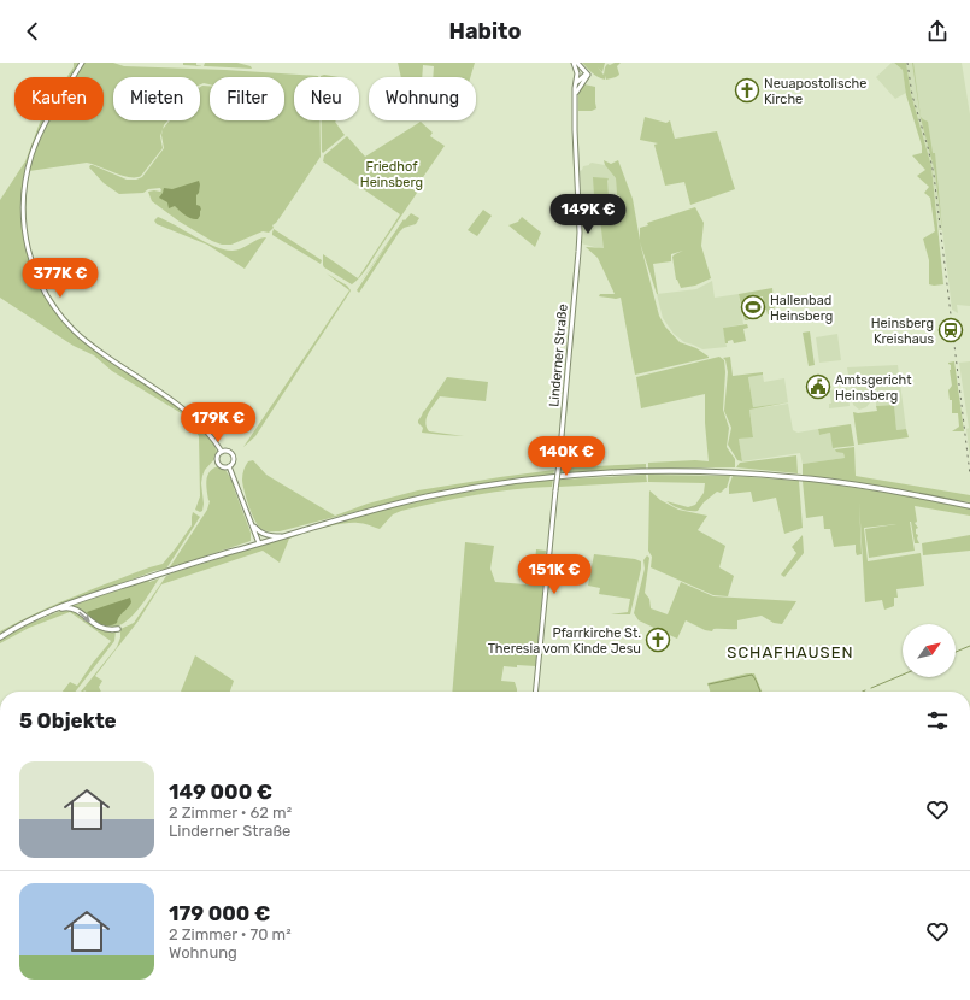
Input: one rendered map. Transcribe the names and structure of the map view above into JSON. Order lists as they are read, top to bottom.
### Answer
{
  "streets": {
    "main road": ["Linderner Straße"]
  },
  "districts": ["SCHAFHAUSEN"],
  "parks": ["Friedhof Heinsberg"],
  "places": {
    "church": ["Neuapostolische Kirche", "Pfarrkirche St. Theresia vom Kinde Jesu"],
    "sports": ["Hallenbad Heinsberg"],
    "station": ["Heinsberg Kreishaus"],
    "public building": ["Amtsgericht Heinsberg"]
  },
  "north": "top right",
  "page": {
    "header": "Habito",
    "chip": [
      "Kaufen",
      "Mieten",
      "Filter",
      "Neu",
      "Wohnung"
    ],
    "price": [
      "149K €",
      "377K €",
      "179K €",
      "140K €",
      "151K €"
    ],
    "heading": "5 Objekte",
    "list": [
      {
        "name": "149 000 €",
        "note": "2 Zimmer · 62 m² · Linderner Straße"
      },
      {
        "name": "179 000 €",
        "note": "2 Zimmer · 70 m² · Wohnung"
      }
    ]
  }
}
